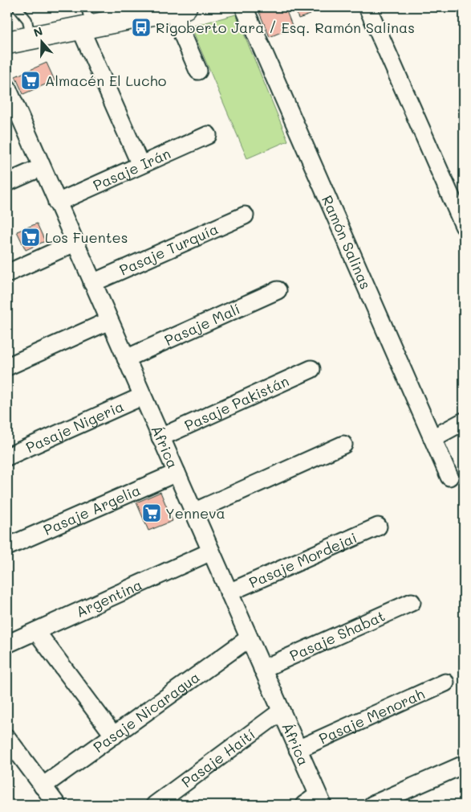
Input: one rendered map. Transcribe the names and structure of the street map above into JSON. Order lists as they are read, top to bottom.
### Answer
{
  "streets": {
    "street": [
      "Pasaje Irán",
      "Ramón Salinas",
      "Pasaje Turquía",
      "Pasaje Malí",
      "Pasaje Pakistán",
      "Pasaje Nigeria",
      "África",
      "Pasaje Argelia",
      "Pasaje Mordejai",
      "Argentina",
      "Pasaje Shabat",
      "Pasaje Nicaragua",
      "Pasaje Menorah",
      "Pasaje Haití"
    ]
  },
  "crossings": [
    ["Pasaje Irán", "África"],
    ["Pasaje Turquía", "África"],
    ["Pasaje Malí", "África"],
    ["Pasaje Pakistán", "África"],
    ["Pasaje Nigeria", "África"],
    ["África", "Pasaje Argelia"],
    ["África", "Pasaje Mordejai"],
    ["África", "Argentina"],
    ["África", "Pasaje Shabat"],
    ["África", "Pasaje Nicaragua"],
    ["África", "Pasaje Menorah"],
    ["África", "Pasaje Haití"]
  ],
  "places": {
    "bus stop": ["Rigoberto Jara / Esq. Ramón Salinas"],
    "supermarket": ["Almacén El Lucho", "Los Fuentes", "Yenneva"]
  },
  "north": "top"
}
